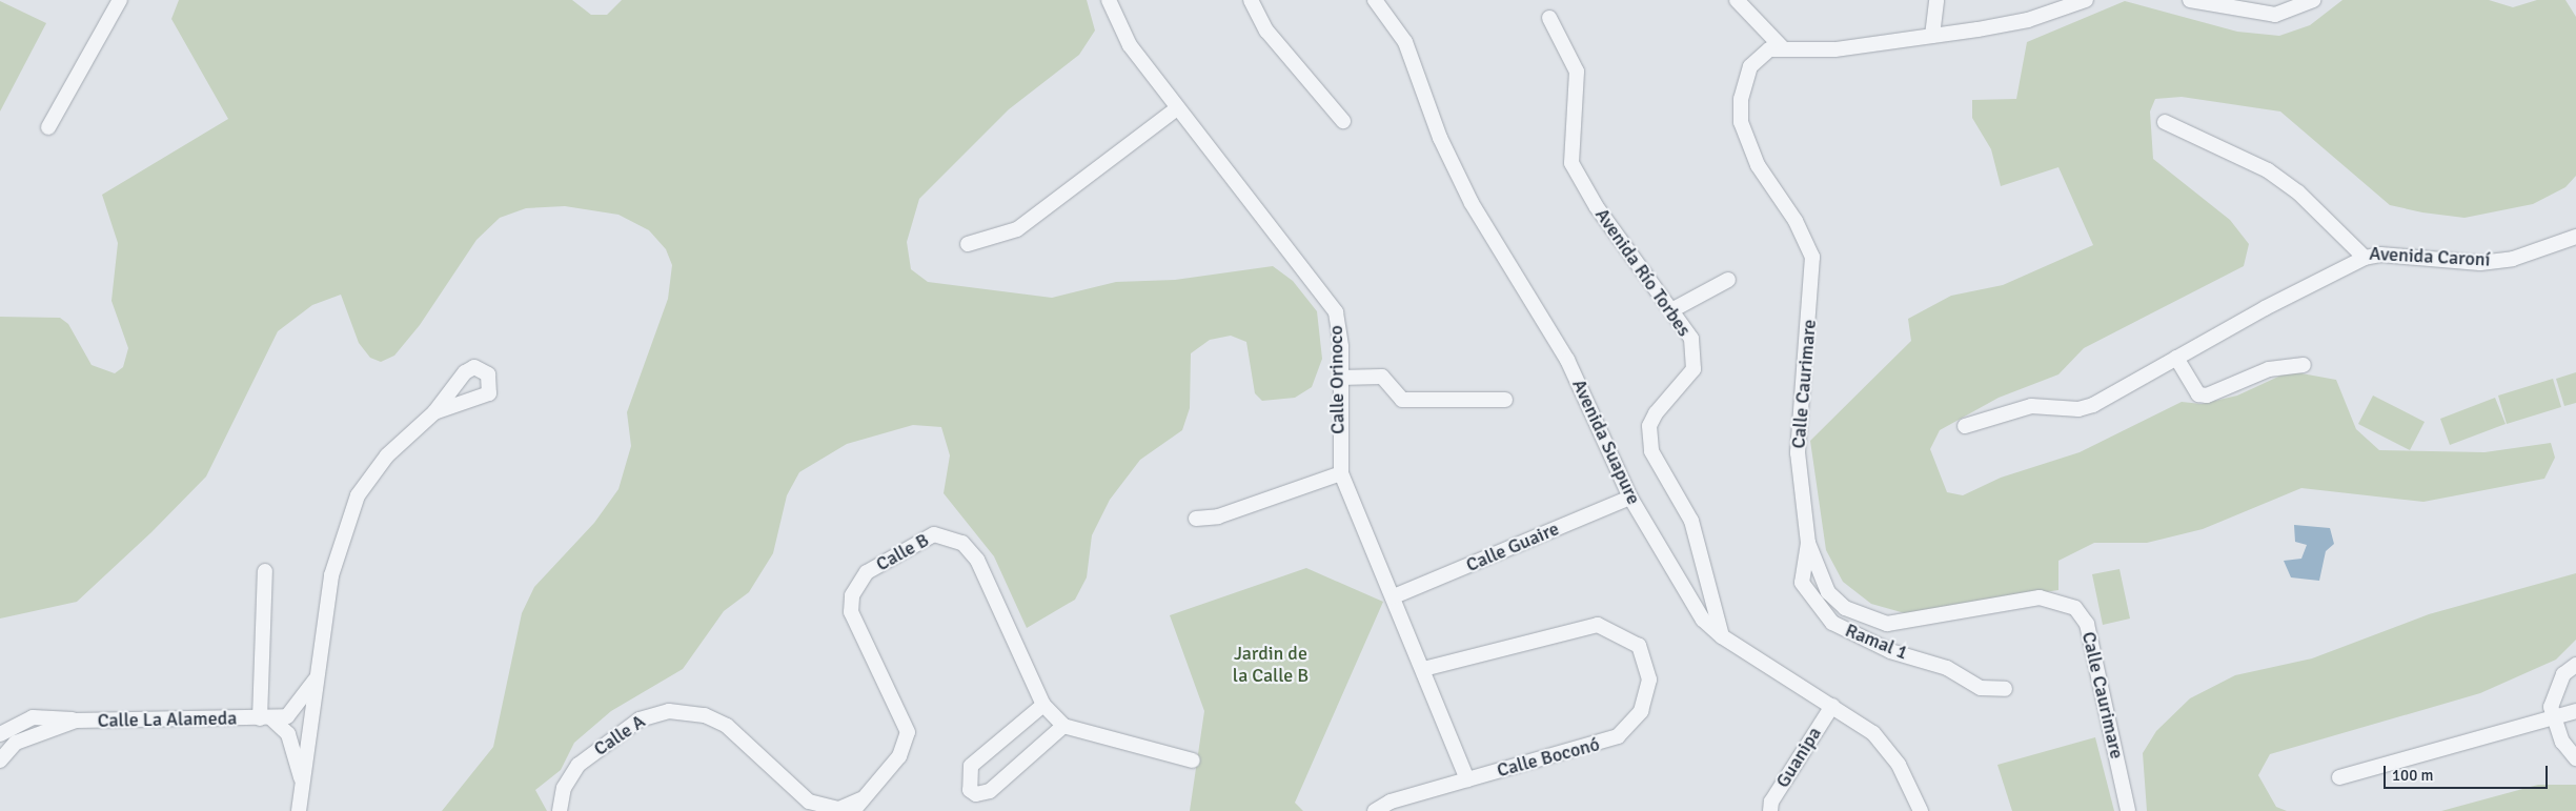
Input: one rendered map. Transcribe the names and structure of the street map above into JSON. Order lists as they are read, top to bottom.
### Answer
{
  "streets": {
    "street": [
      "Avenida Caroní",
      "Avenida Río Torbes",
      "Calle Orinoco",
      "Calle Caurimare",
      "Avenida Suapure",
      "Calle Guaire",
      "Calle B",
      "Ramal 1",
      "Calle La Alameda",
      "Calle A",
      "Calle Boconó",
      "Guanipa"
    ]
  },
  "crossings": [
    ["Avenida Río Torbes", "Avenida Suapure"],
    ["Calle Orinoco", "Calle Guaire"],
    ["Calle Orinoco", "Calle Boconó"],
    ["Calle Caurimare", "Ramal 1"],
    ["Avenida Suapure", "Calle Guaire"],
    ["Avenida Suapure", "Guanipa"],
    ["Calle B", "Calle A"]
  ],
  "parks": ["Jardin de la Calle B"],
  "scale_bar": "100 m"
}
